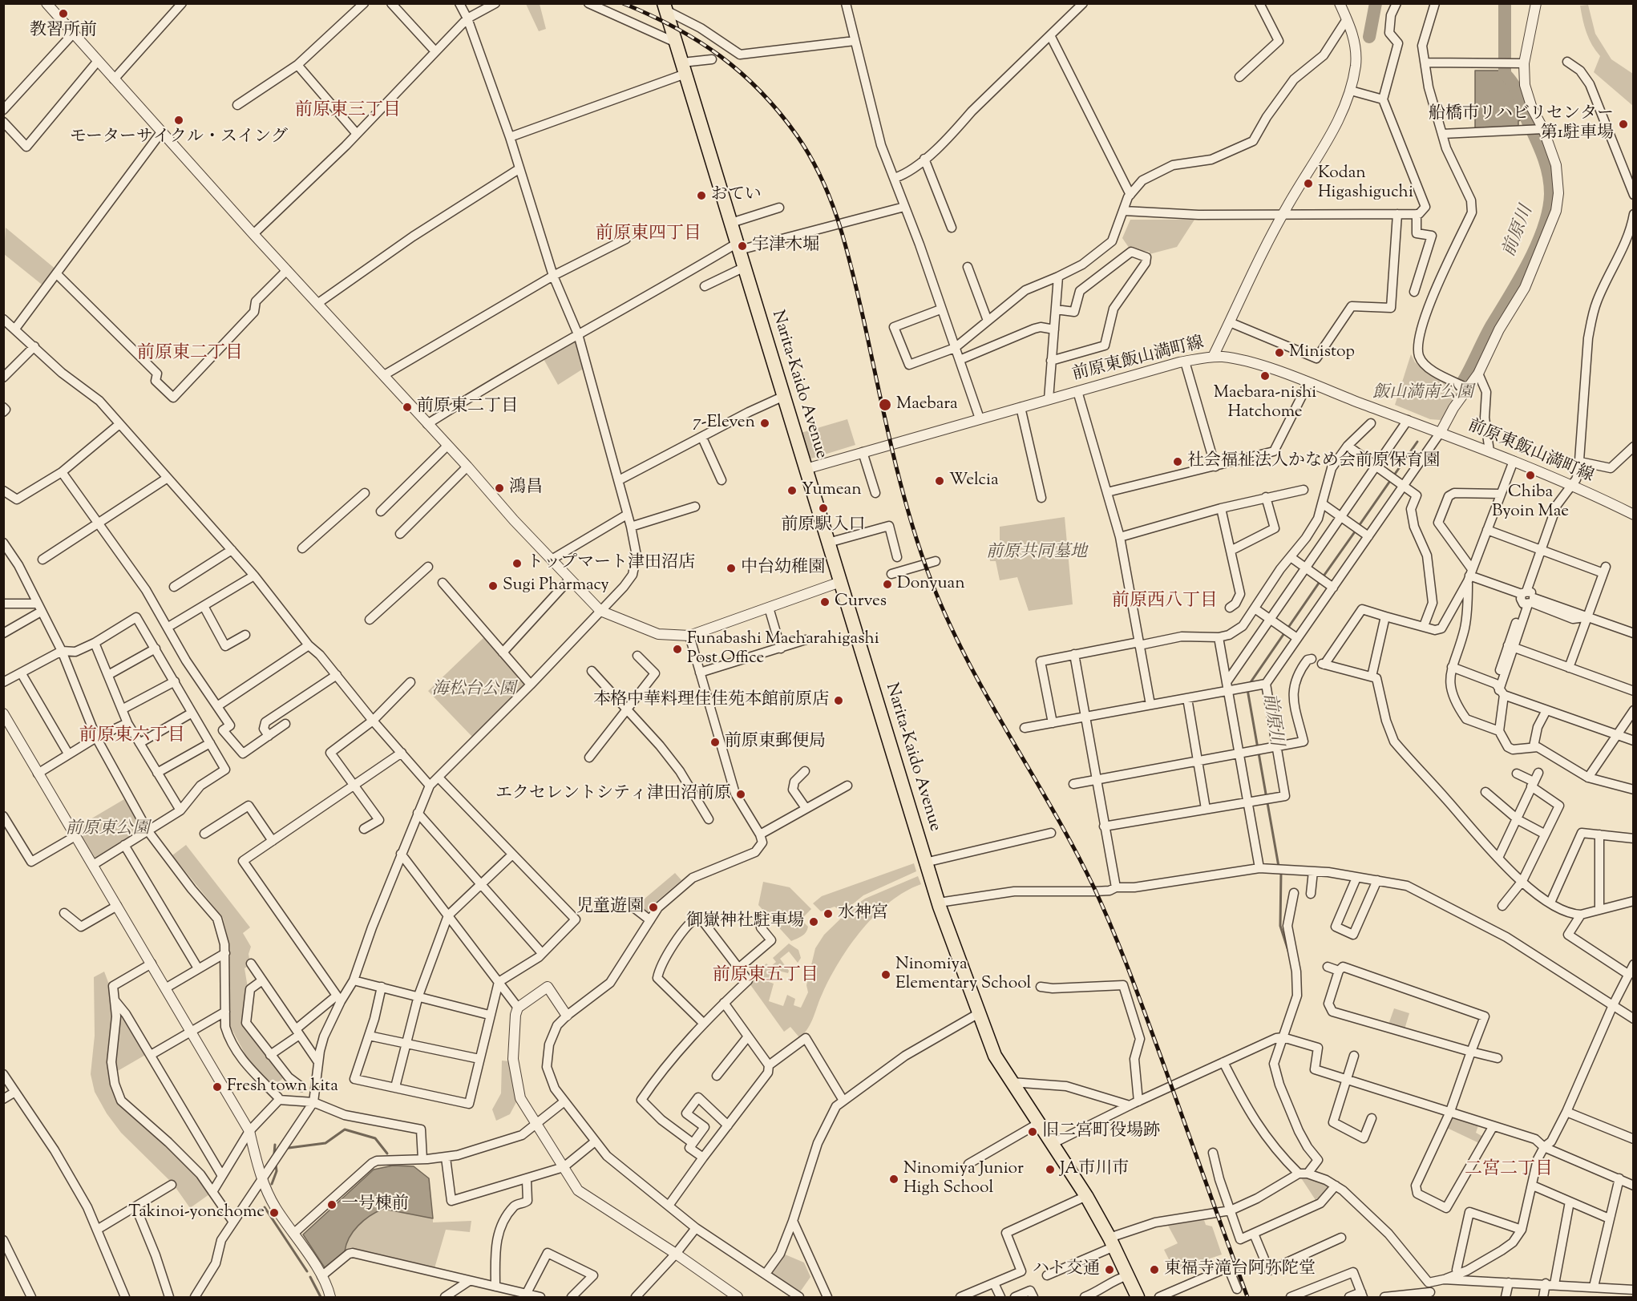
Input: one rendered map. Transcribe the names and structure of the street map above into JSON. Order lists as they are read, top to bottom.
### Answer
{
  "streets": {
    "highway": ["Narita-Kaido Avenue"],
    "street": ["前原東飯山満町線"]
  },
  "crossings": [
    ["前原東飯山満町線", "Narita-Kaido Avenue"]
  ],
  "districts": [
    "前原東三丁目",
    "前原東四丁目",
    "前原東二丁目",
    "前原西八丁目",
    "前原東六丁目",
    "前原東五丁目",
    "二宮二丁目"
  ],
  "water": ["前原川"],
  "parks": [
    "飯山満南公園",
    "前原共同墓地",
    "海松台公園",
    "前原東公園"
  ],
  "places": [
    "教習所前",
    "モーターサイクル・スイング",
    "船橋市リハビリセンター 第1駐車場",
    "Kodan Higashiguchi",
    "おてい",
    "宇津木堀",
    "Ministop",
    "Maebara-nishi Hatchome",
    "Maebara",
    "前原東二丁目",
    "7-Eleven",
    "社会福祉法人かなめ会前原保育園",
    "Chiba Byoin Mae",
    "Welcia",
    "鴻昌",
    "Yumean",
    "前原駅入口",
    "トップマート津田沼店",
    "中台幼稚園",
    "Donyuan",
    "Sugi Pharmacy",
    "Curves",
    "Funabashi Maeharahigashi Post Office",
    "本格中華料理佳佳苑本館前原店",
    "前原東郵便局",
    "エクセレントシティ津田沼前原",
    "児童遊園",
    "水神宮",
    "御嶽神社駐車場",
    "Ninomiya Elementary School",
    "Fresh town kita",
    "旧二宮町役場跡",
    "JA市川市",
    "Ninomiya Junior High School",
    "一号棟前",
    "Takinoi-yonchome",
    "ハト交通",
    "東福寺滝台阿弥陀堂"
  ]
}
